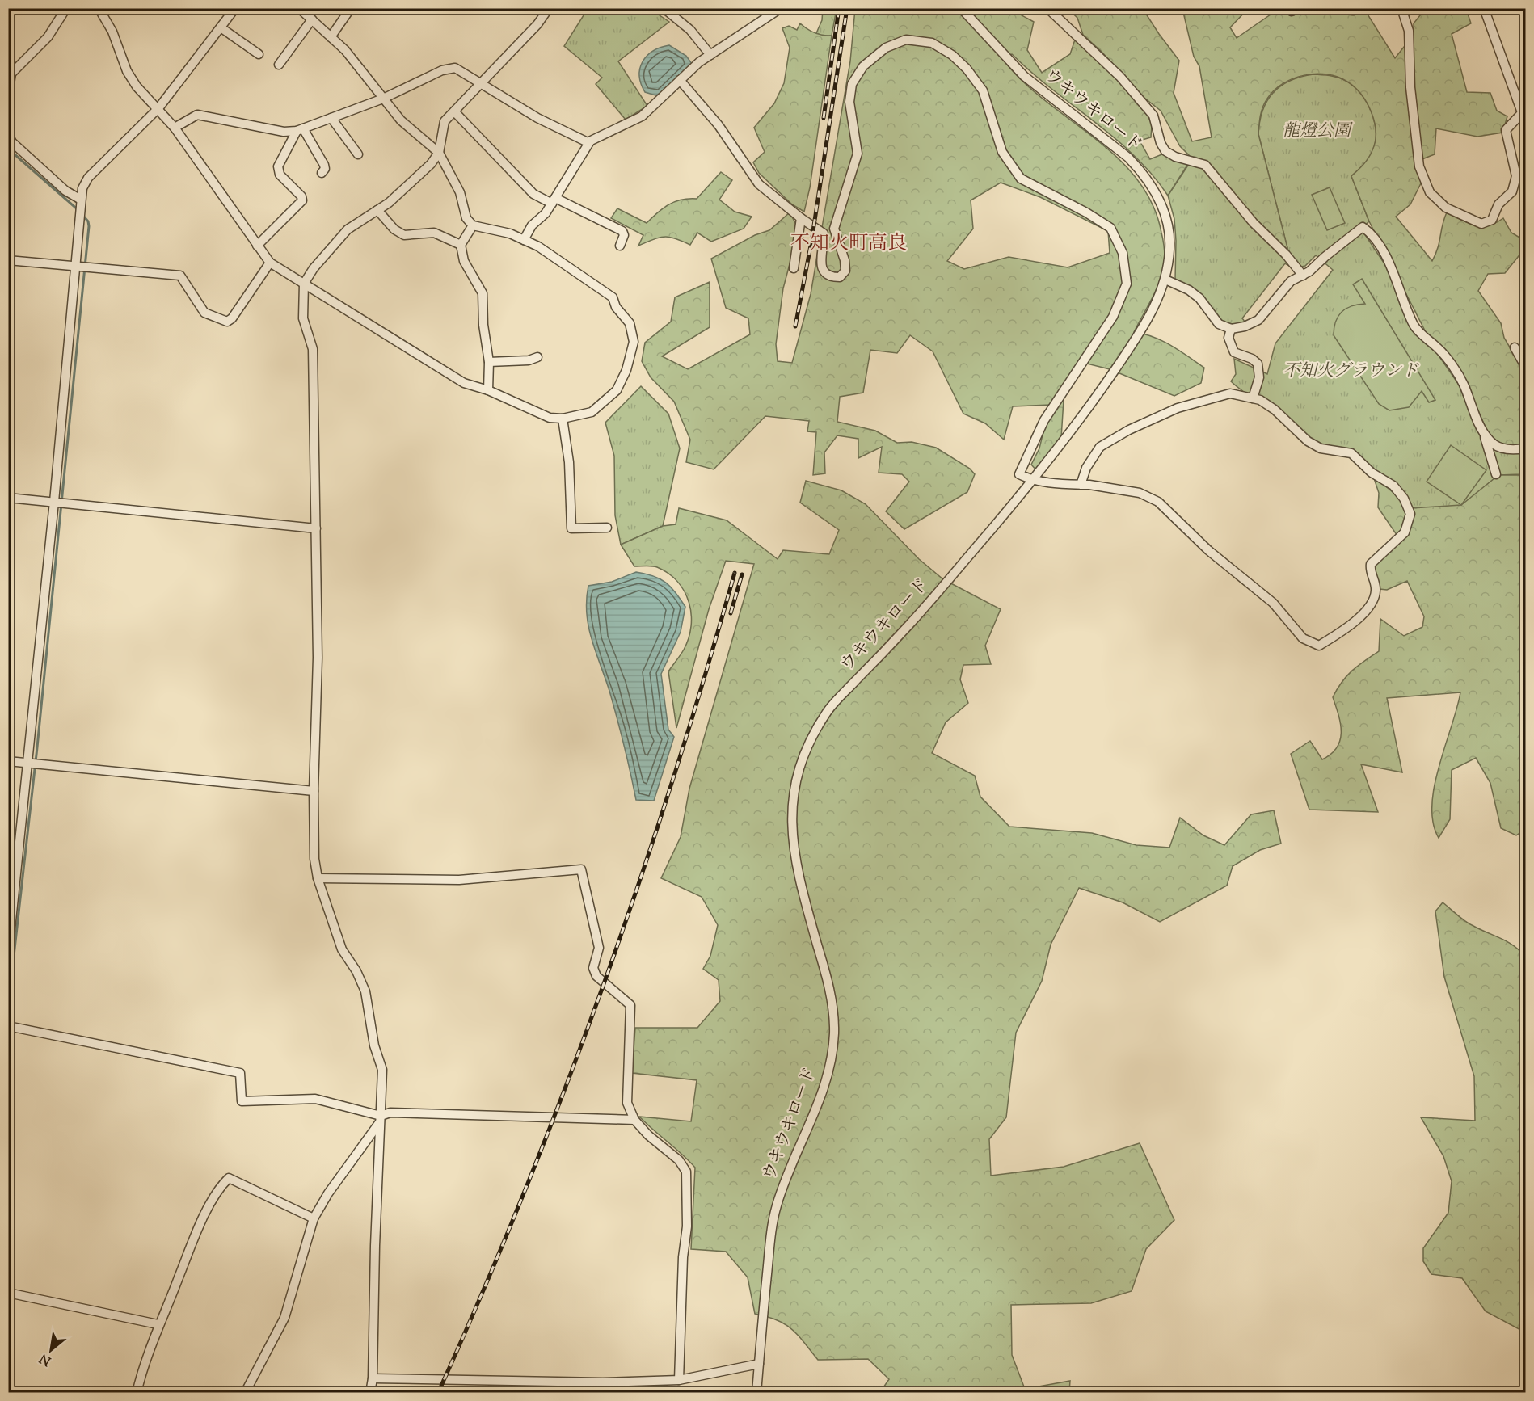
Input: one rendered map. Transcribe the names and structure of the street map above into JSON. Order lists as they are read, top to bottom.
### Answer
{
  "streets": {
    "street": ["ウキウキロード"]
  },
  "districts": ["不知火町高良"],
  "parks": ["龍燈公園", "不知火グラウンド"],
  "north": "bottom left"
}
